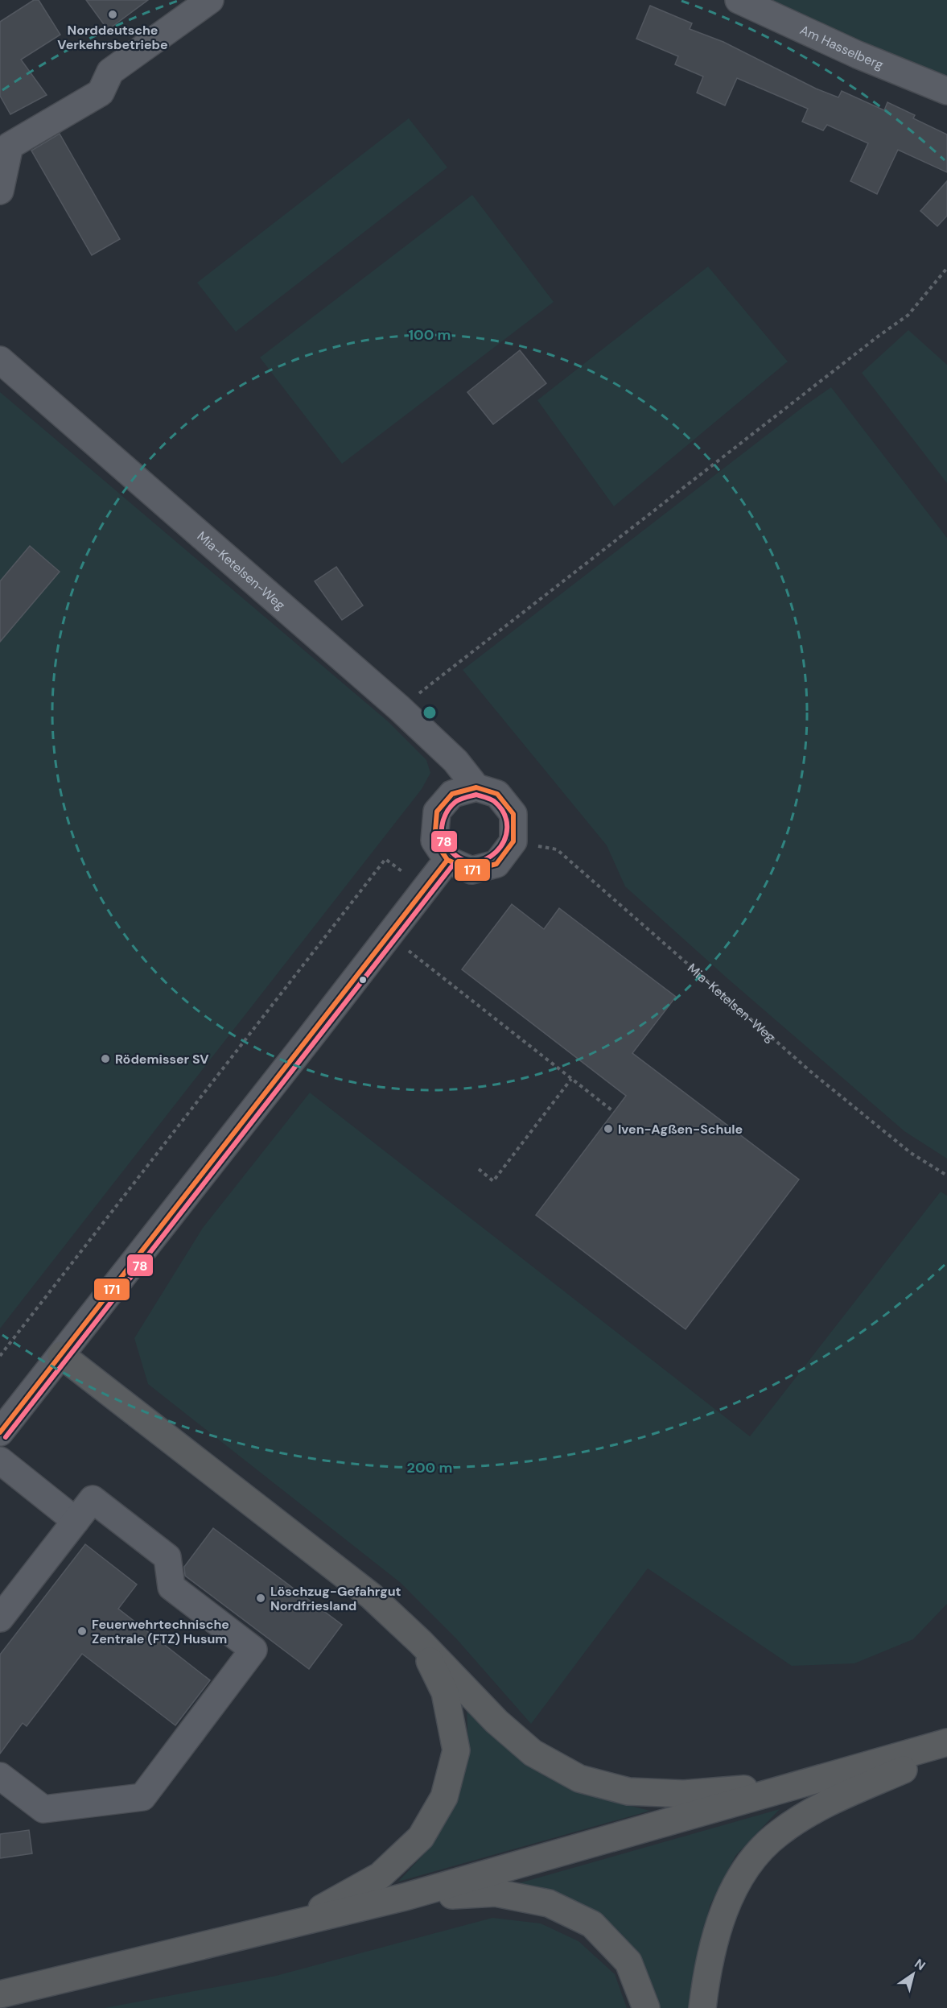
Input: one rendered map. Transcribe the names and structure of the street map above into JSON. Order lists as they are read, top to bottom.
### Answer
{
  "streets": {
    "street": ["Am Hasselberg", "Mia-Ketelsen-Weg"]
  },
  "places": [
    "Norddeutsche Verkehrsbetriebe",
    "Rödemisser SV",
    "Iven-Agßen-Schule",
    "Löschzug-Gefahrgut Nordfriesland",
    "Feuerwehrtechnische Zentrale (FTZ) Husum"
  ],
  "lines": ["transit line 171", "transit line 78"],
  "north": "top right",
  "rings": ["100 m", "200 m"]
}
